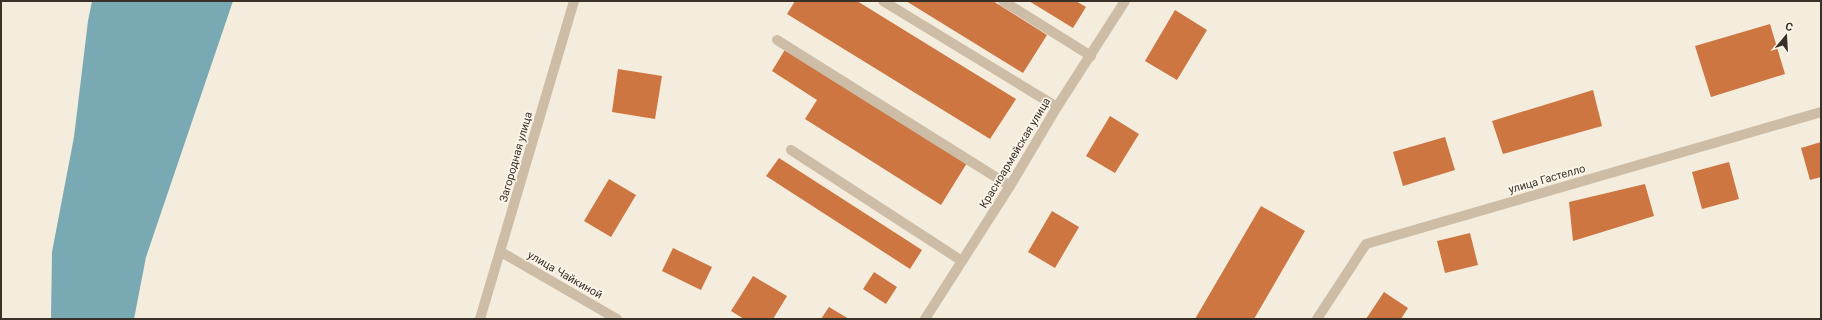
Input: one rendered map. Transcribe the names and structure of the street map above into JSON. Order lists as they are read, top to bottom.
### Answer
{
  "streets": {
    "street": [
      "Красноармейская улица",
      "Загородная улица",
      "улица Гастелло",
      "улица Чайкиной"
    ]
  },
  "crossings": [
    ["Загородная улица", "улица Чайкиной"]
  ],
  "north": "top"
}
